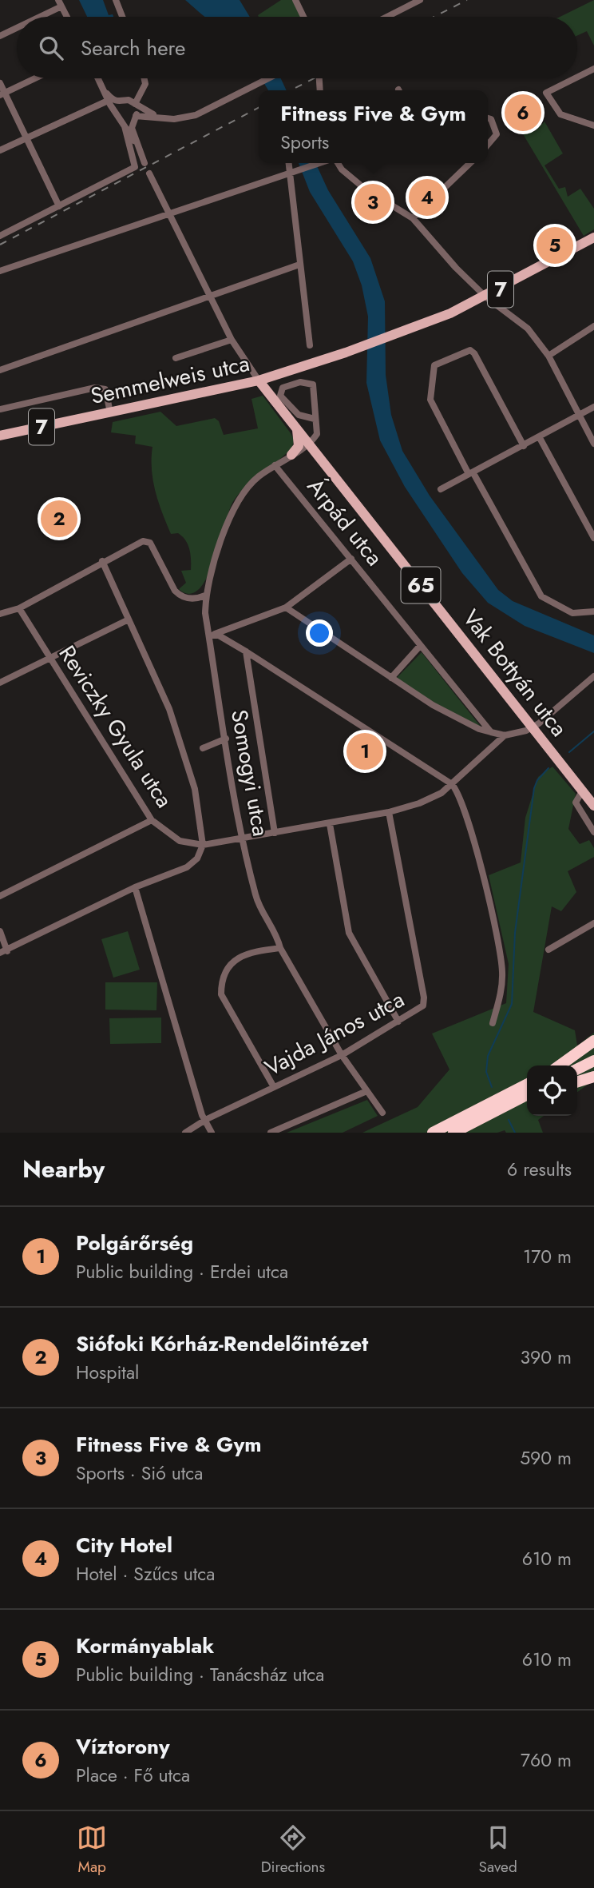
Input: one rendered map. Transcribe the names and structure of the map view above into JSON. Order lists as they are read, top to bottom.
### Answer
{
  "streets": {
    "main road": [
      "7",
      "Semmelweis utca",
      "65",
      "Vak Bottyán utca"
    ],
    "street": [
      "Árpád utca",
      "Reviczky Gyula utca",
      "Somogyi utca",
      "Vajda János utca"
    ]
  },
  "crossings": [
    ["7", "Semmelweis utca"],
    ["Semmelweis utca", "Vak Bottyán utca"],
    ["Árpád utca", "Somogyi utca"],
    ["Vak Bottyán utca", "Somogyi utca"],
    ["Reviczky Gyula utca", "Somogyi utca"],
    ["Reviczky Gyula utca", "Vajda János utca"],
    ["Somogyi utca", "Vajda János utca"]
  ],
  "page": {
    "search": "Search here",
    "popup": ["Fitness Five & Gym", "Sports"],
    "pins": [
      "6",
      "4",
      "3",
      "5",
      "2",
      "1"
    ],
    "heading": ["Nearby", "6 results"],
    "list": [
      {
        "mark": "1",
        "name": "Polgárőrség",
        "note": "Public building · Erdei utca",
        "value": "170 m"
      },
      {
        "mark": "2",
        "name": "Siófoki Kórház-Rendelőintézet",
        "note": "Hospital",
        "value": "390 m"
      },
      {
        "mark": "3",
        "name": "Fitness Five & Gym",
        "note": "Sports · Sió utca",
        "value": "590 m"
      },
      {
        "mark": "4",
        "name": "City Hotel",
        "note": "Hotel · Szűcs utca",
        "value": "610 m"
      },
      {
        "mark": "5",
        "name": "Kormányablak",
        "note": "Public building · Tanácsház utca",
        "value": "610 m"
      },
      {
        "mark": "6",
        "name": "Víztorony",
        "note": "Place · Fő utca",
        "value": "760 m"
      }
    ],
    "nav": ["Map", "Directions", "Saved"]
  }
}
